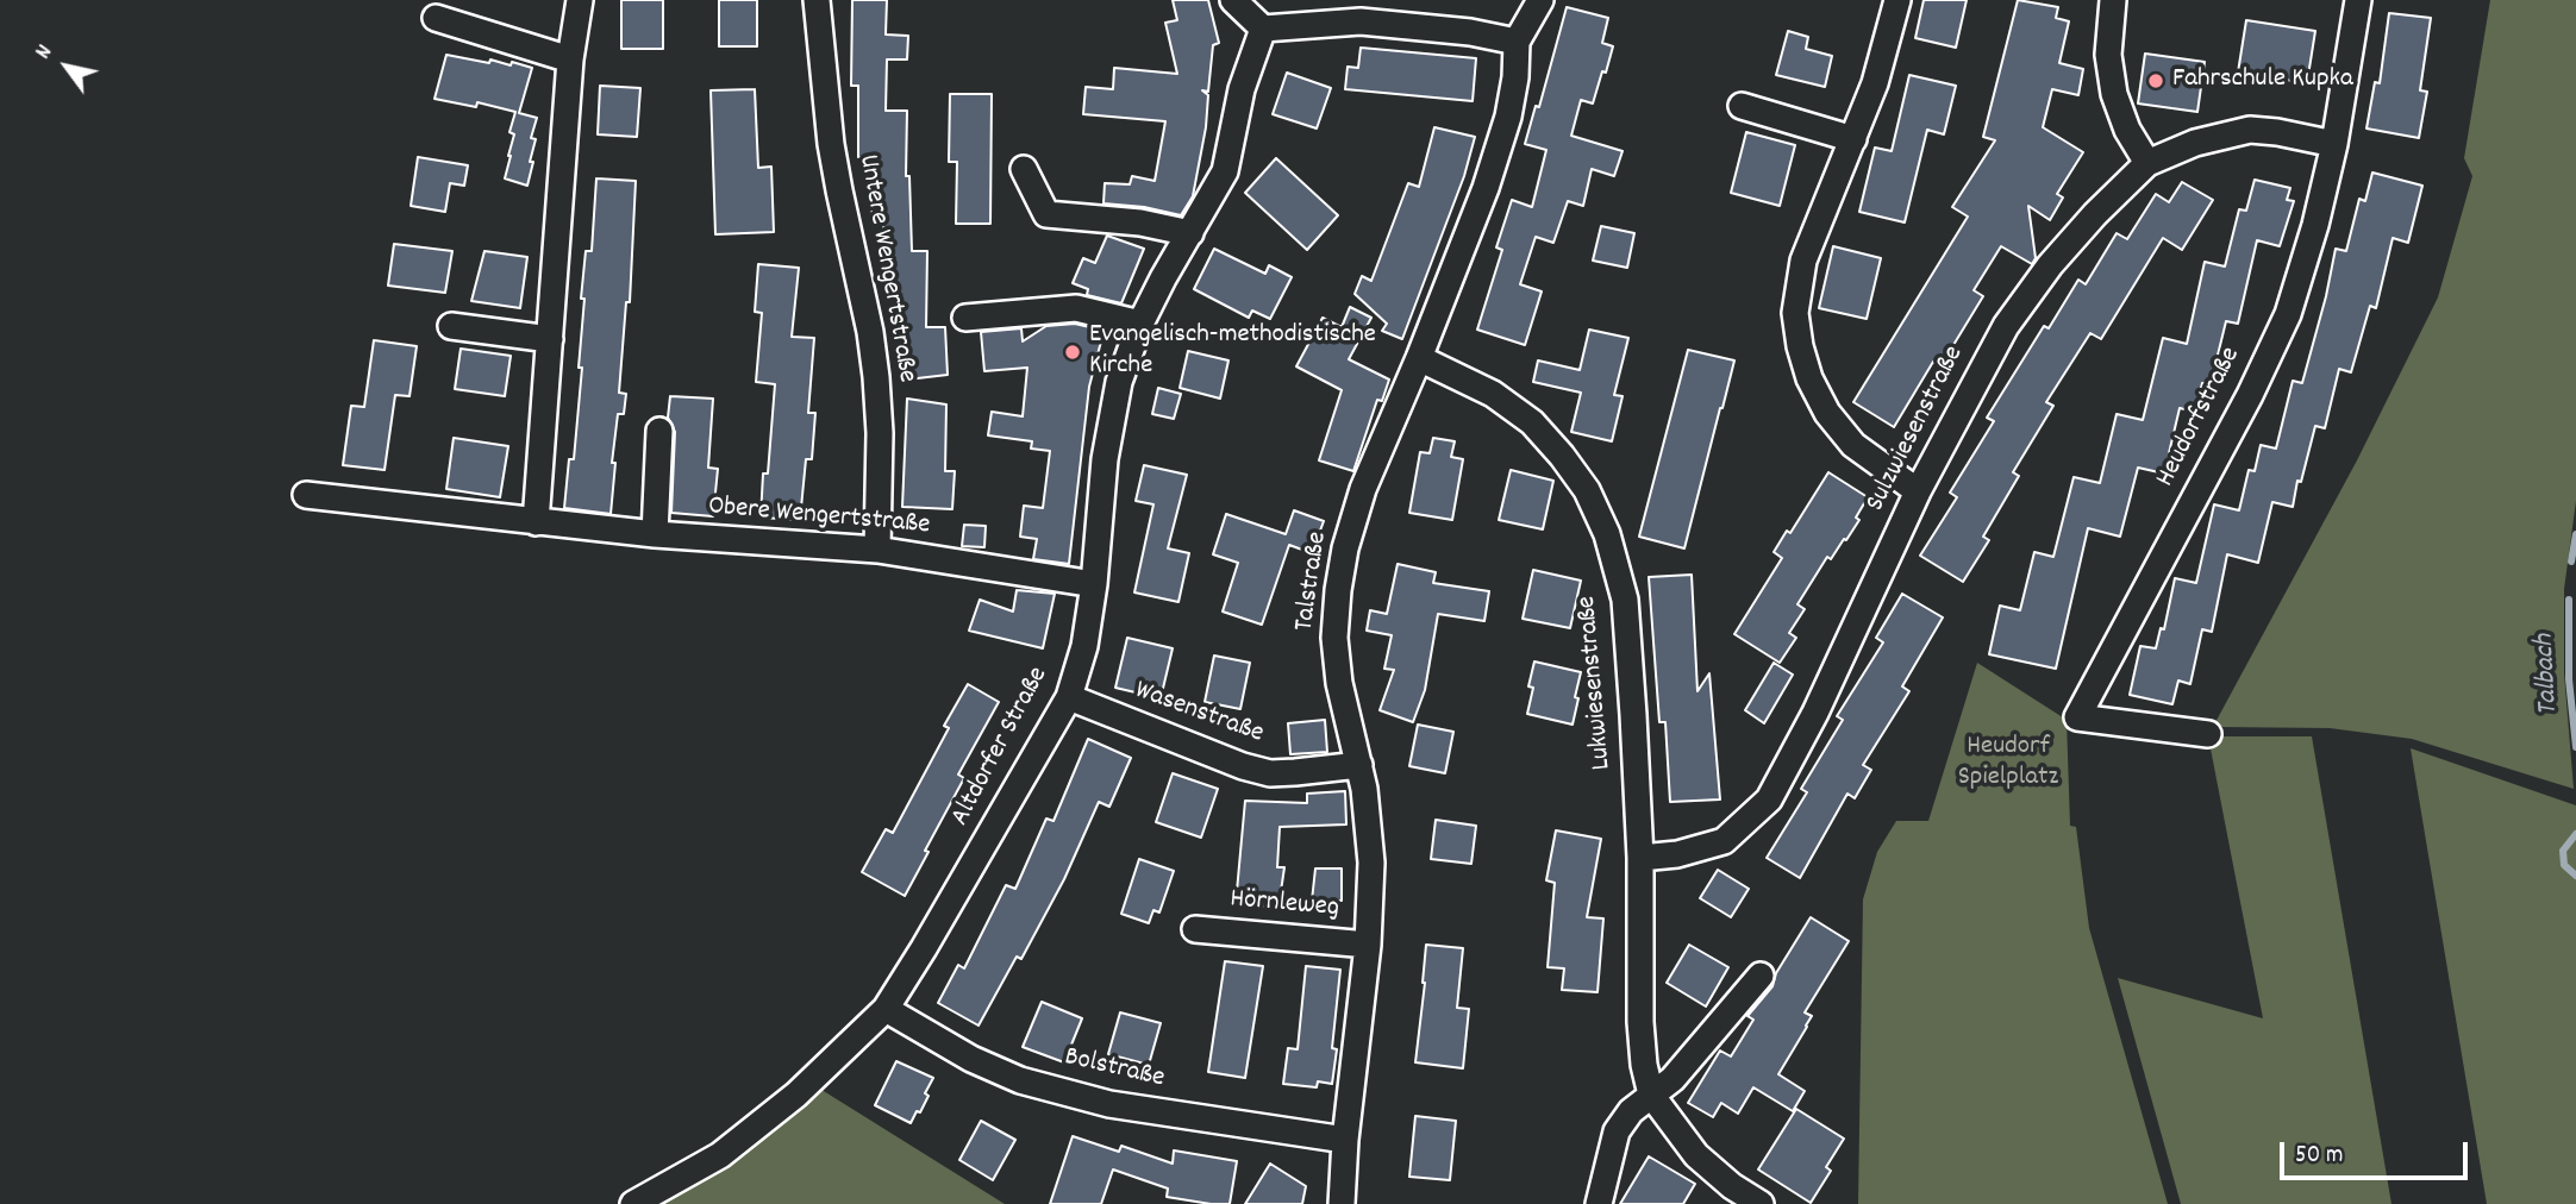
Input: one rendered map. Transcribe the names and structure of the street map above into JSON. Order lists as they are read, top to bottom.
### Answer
{
  "streets": {
    "street": [
      "Untere Wengertstraße",
      "Heudorfstraße",
      "Sulzwiesenstraße",
      "Obere Wengertstraße",
      "Talstraße",
      "Lukwiesenstraße",
      "Wasenstraße",
      "Altdorfer Straße",
      "Hörnleweg",
      "Bolstraße"
    ]
  },
  "crossings": [
    ["Untere Wengertstraße", "Obere Wengertstraße"],
    ["Heudorfstraße", "Sulzwiesenstraße"],
    ["Sulzwiesenstraße", "Lukwiesenstraße"],
    ["Obere Wengertstraße", "Altdorfer Straße"],
    ["Talstraße", "Lukwiesenstraße"],
    ["Talstraße", "Wasenstraße"],
    ["Talstraße", "Hörnleweg"],
    ["Talstraße", "Bolstraße"],
    ["Wasenstraße", "Altdorfer Straße"],
    ["Altdorfer Straße", "Bolstraße"]
  ],
  "water": ["Talbach"],
  "parks": ["Heudorf Spielplatz"],
  "places": ["Fahrschule Kupka", "Evangelisch-methodistische Kirche"],
  "scale_bar": "50 m",
  "north": "top left"
}
